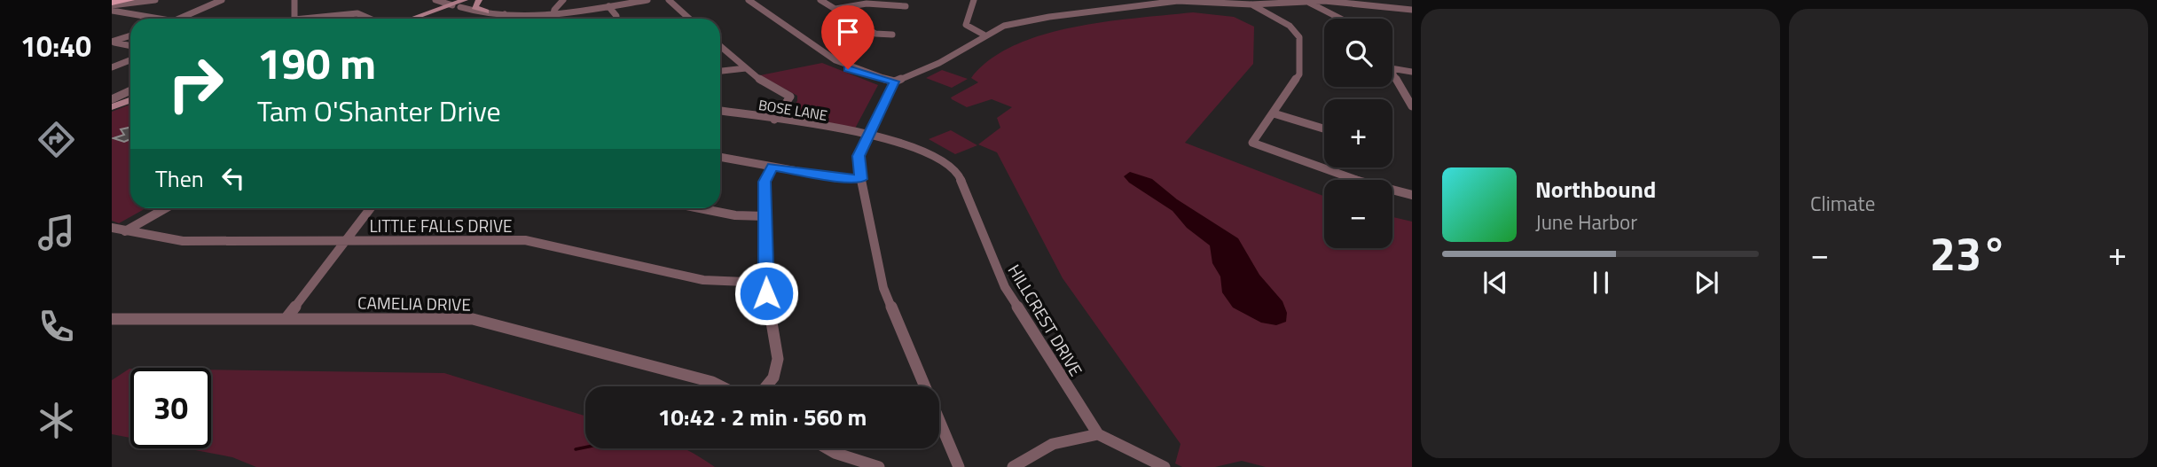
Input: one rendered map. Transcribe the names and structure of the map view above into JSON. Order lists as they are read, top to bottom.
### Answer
{
  "streets": {
    "street": [
      "BOSE LANE",
      "LITTLE FALLS DRIVE",
      "CAMELIA DRIVE",
      "HILLCREST DRIVE"
    ]
  },
  "crossings": [
    ["BOSE LANE", "HILLCREST DRIVE"]
  ],
  "page": {
    "tabs": "10:40",
    "tile": "Climate",
    "map_buttons": ["+", "−"],
    "turn": ["190 m", "Tam O'Shanter Drive"],
    "then": "Then",
    "song": ["Northbound", "June Harbor"],
    "heat": ["−", "23°", "+"],
    "limit": "30",
    "trip": "10:42 · 2 min · 560 m"
  }
}
